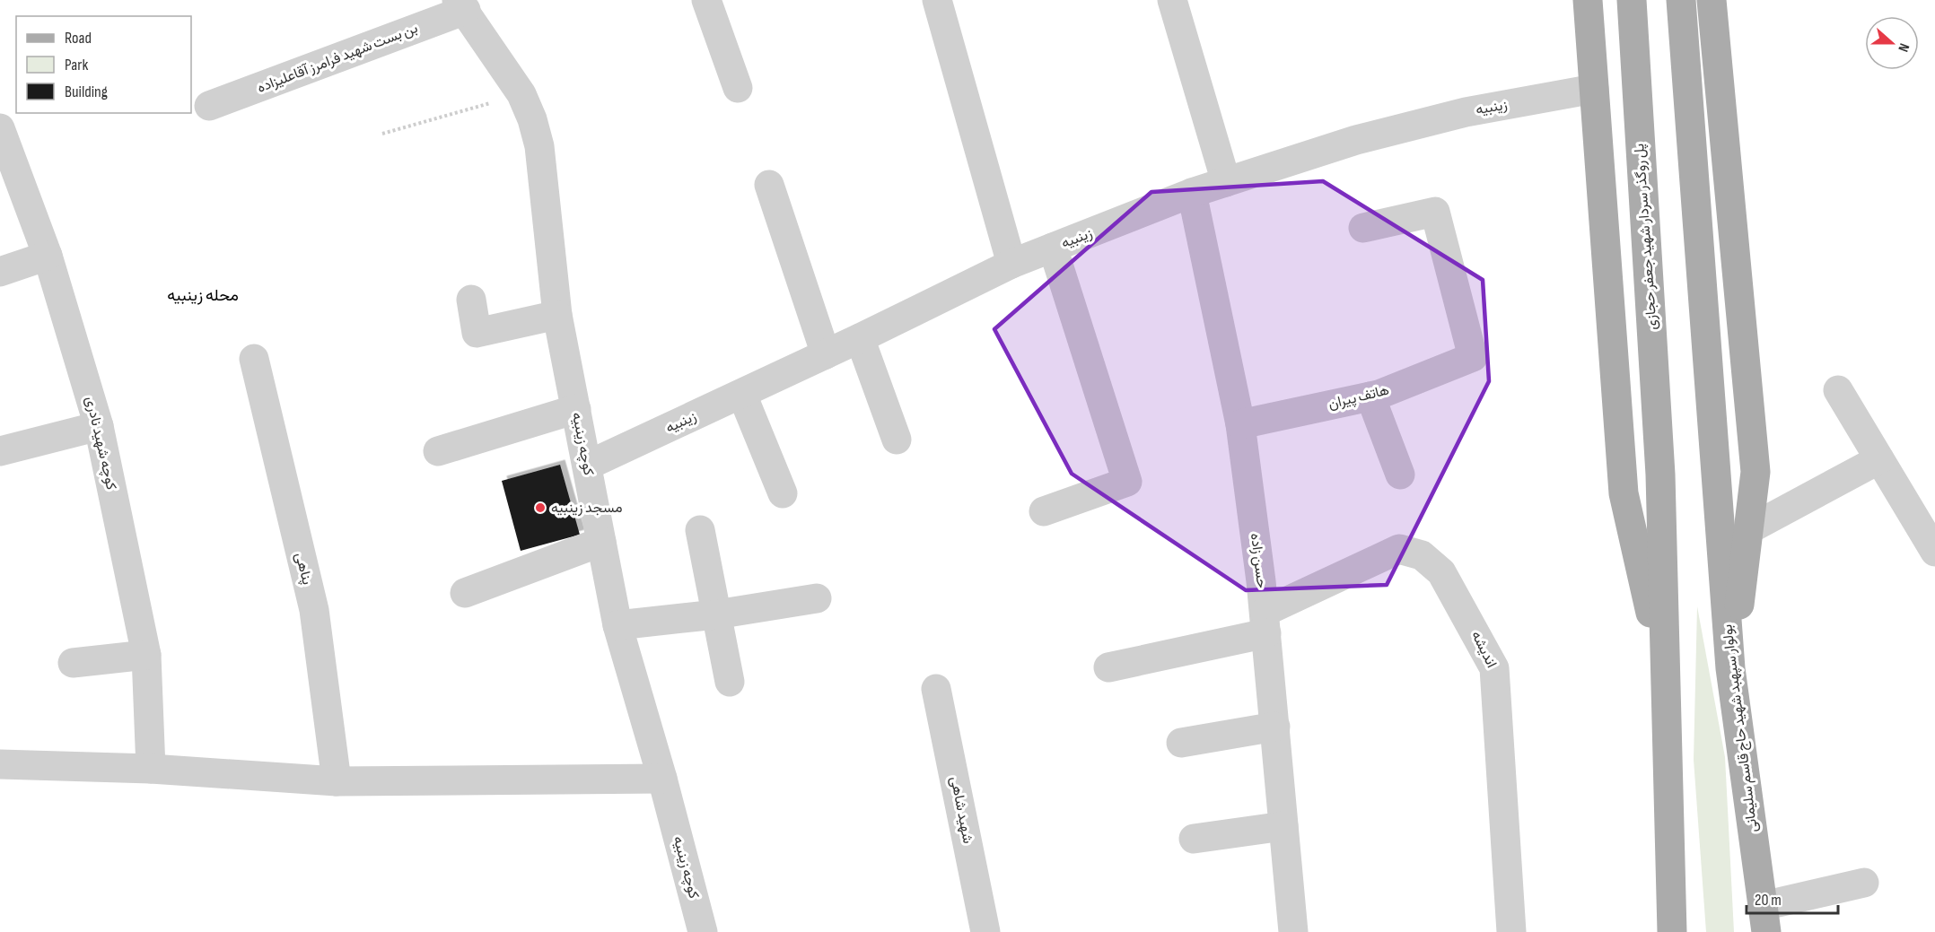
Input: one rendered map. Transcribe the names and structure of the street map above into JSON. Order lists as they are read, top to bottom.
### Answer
{
  "streets": {
    "main road": ["پل روگذر سردار شهید جعفر حجازی", "بولوار سپهبد شهید حاج قاسم سلیمانی"],
    "street": [
      "بن بست شهید فرامرز آقاعلیزاده",
      "زینبیه",
      "هاتف پیران",
      "کوچه شهید نادری",
      "کوچه زینبیه",
      "حسن زاده",
      "پناهی",
      "اندیشه",
      "شهید شاهی"
    ]
  },
  "crossings": [
    ["بن بست شهید فرامرز آقاعلیزاده", "کوچه زینبیه"],
    ["زینبیه", "کوچه زینبیه"],
    ["زینبیه", "حسن زاده"],
    ["هاتف پیران", "حسن زاده"],
    ["حسن زاده", "اندیشه"]
  ],
  "districts": ["محله زینبیه"],
  "places": ["مسجد زینبیه"],
  "legend": ["Road", "Park", "Building"],
  "scale_bar": "20 m",
  "north": "right"
}
